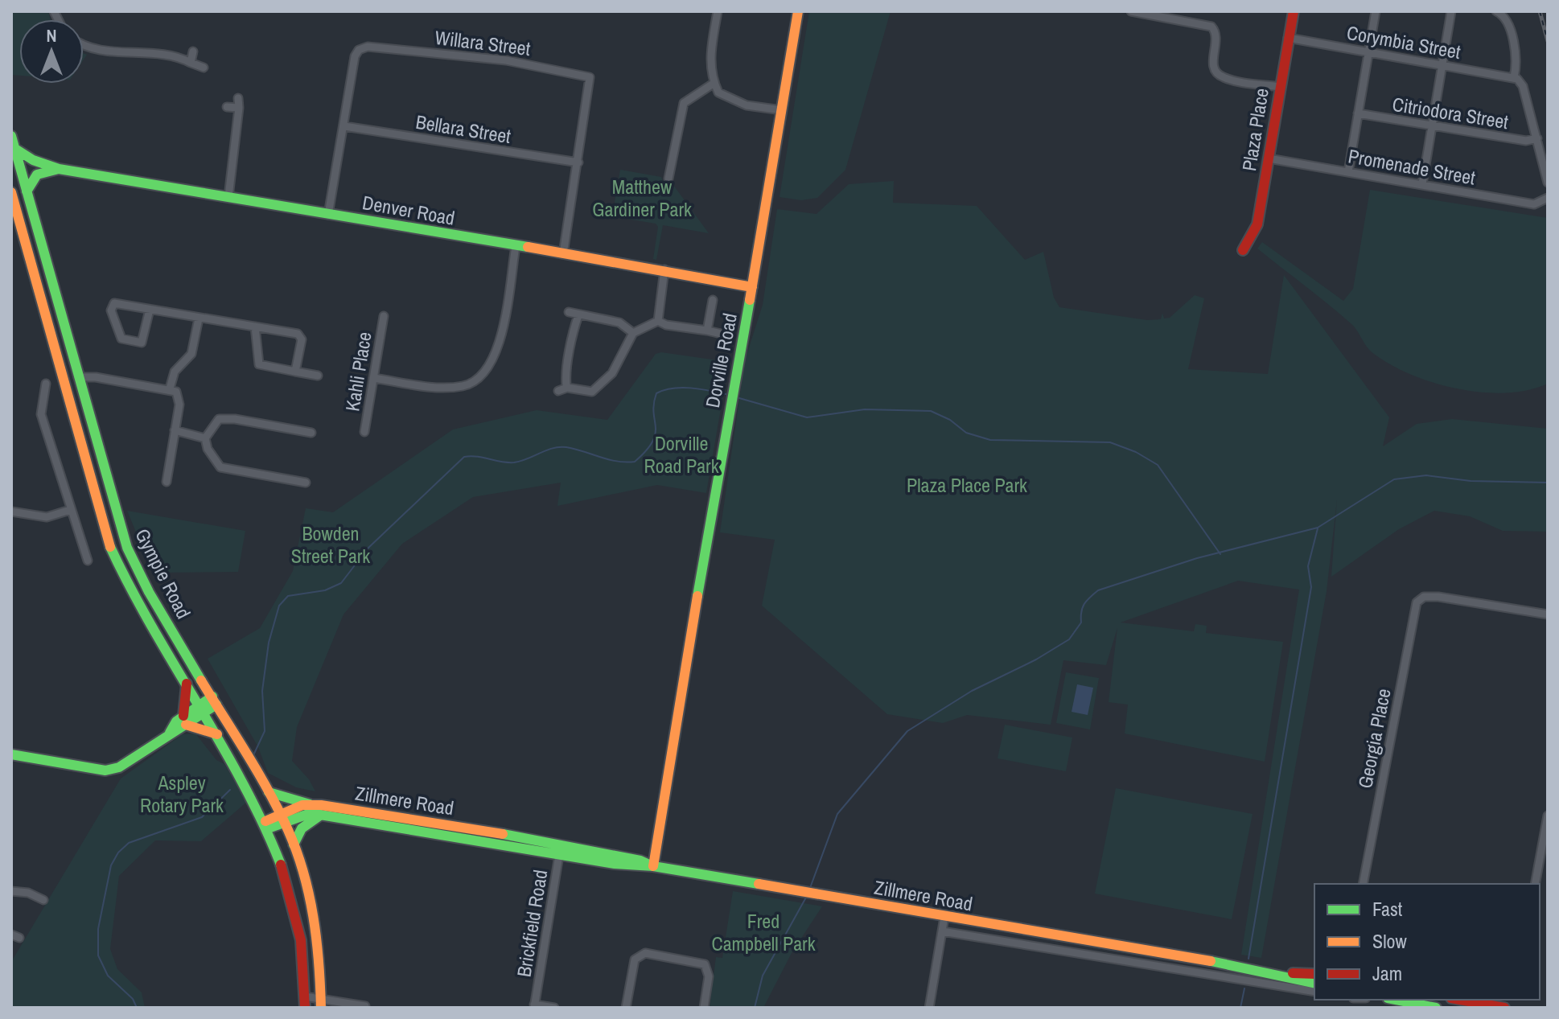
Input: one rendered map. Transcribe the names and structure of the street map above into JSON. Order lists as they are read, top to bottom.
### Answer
{
  "streets": {
    "main road": [
      "Plaza Place",
      "Denver Road",
      "Dorville Road",
      "Gympie Road",
      "Zillmere Road"
    ],
    "street": [
      "Corymbia Street",
      "Willara Street",
      "Citriodora Street",
      "Bellara Street",
      "Promenade Street",
      "Kahli Place",
      "Georgia Place",
      "Brickfield Road"
    ]
  },
  "crossings": [
    ["Corymbia Street", "Plaza Place"],
    ["Willara Street", "Bellara Street"],
    ["Willara Street", "Denver Road"],
    ["Plaza Place", "Promenade Street"],
    ["Denver Road", "Dorville Road"],
    ["Denver Road", "Gympie Road"],
    ["Dorville Road", "Zillmere Road"],
    ["Gympie Road", "Zillmere Road"],
    ["Zillmere Road", "Brickfield Road"]
  ],
  "parks": [
    "Matthew Gardiner Park",
    "Dorville Road Park",
    "Plaza Place Park",
    "Bowden Street Park",
    "Aspley Rotary Park",
    "Fred Campbell Park"
  ],
  "legend": ["Fast", "Slow", "Jam"],
  "north": "top"
}
